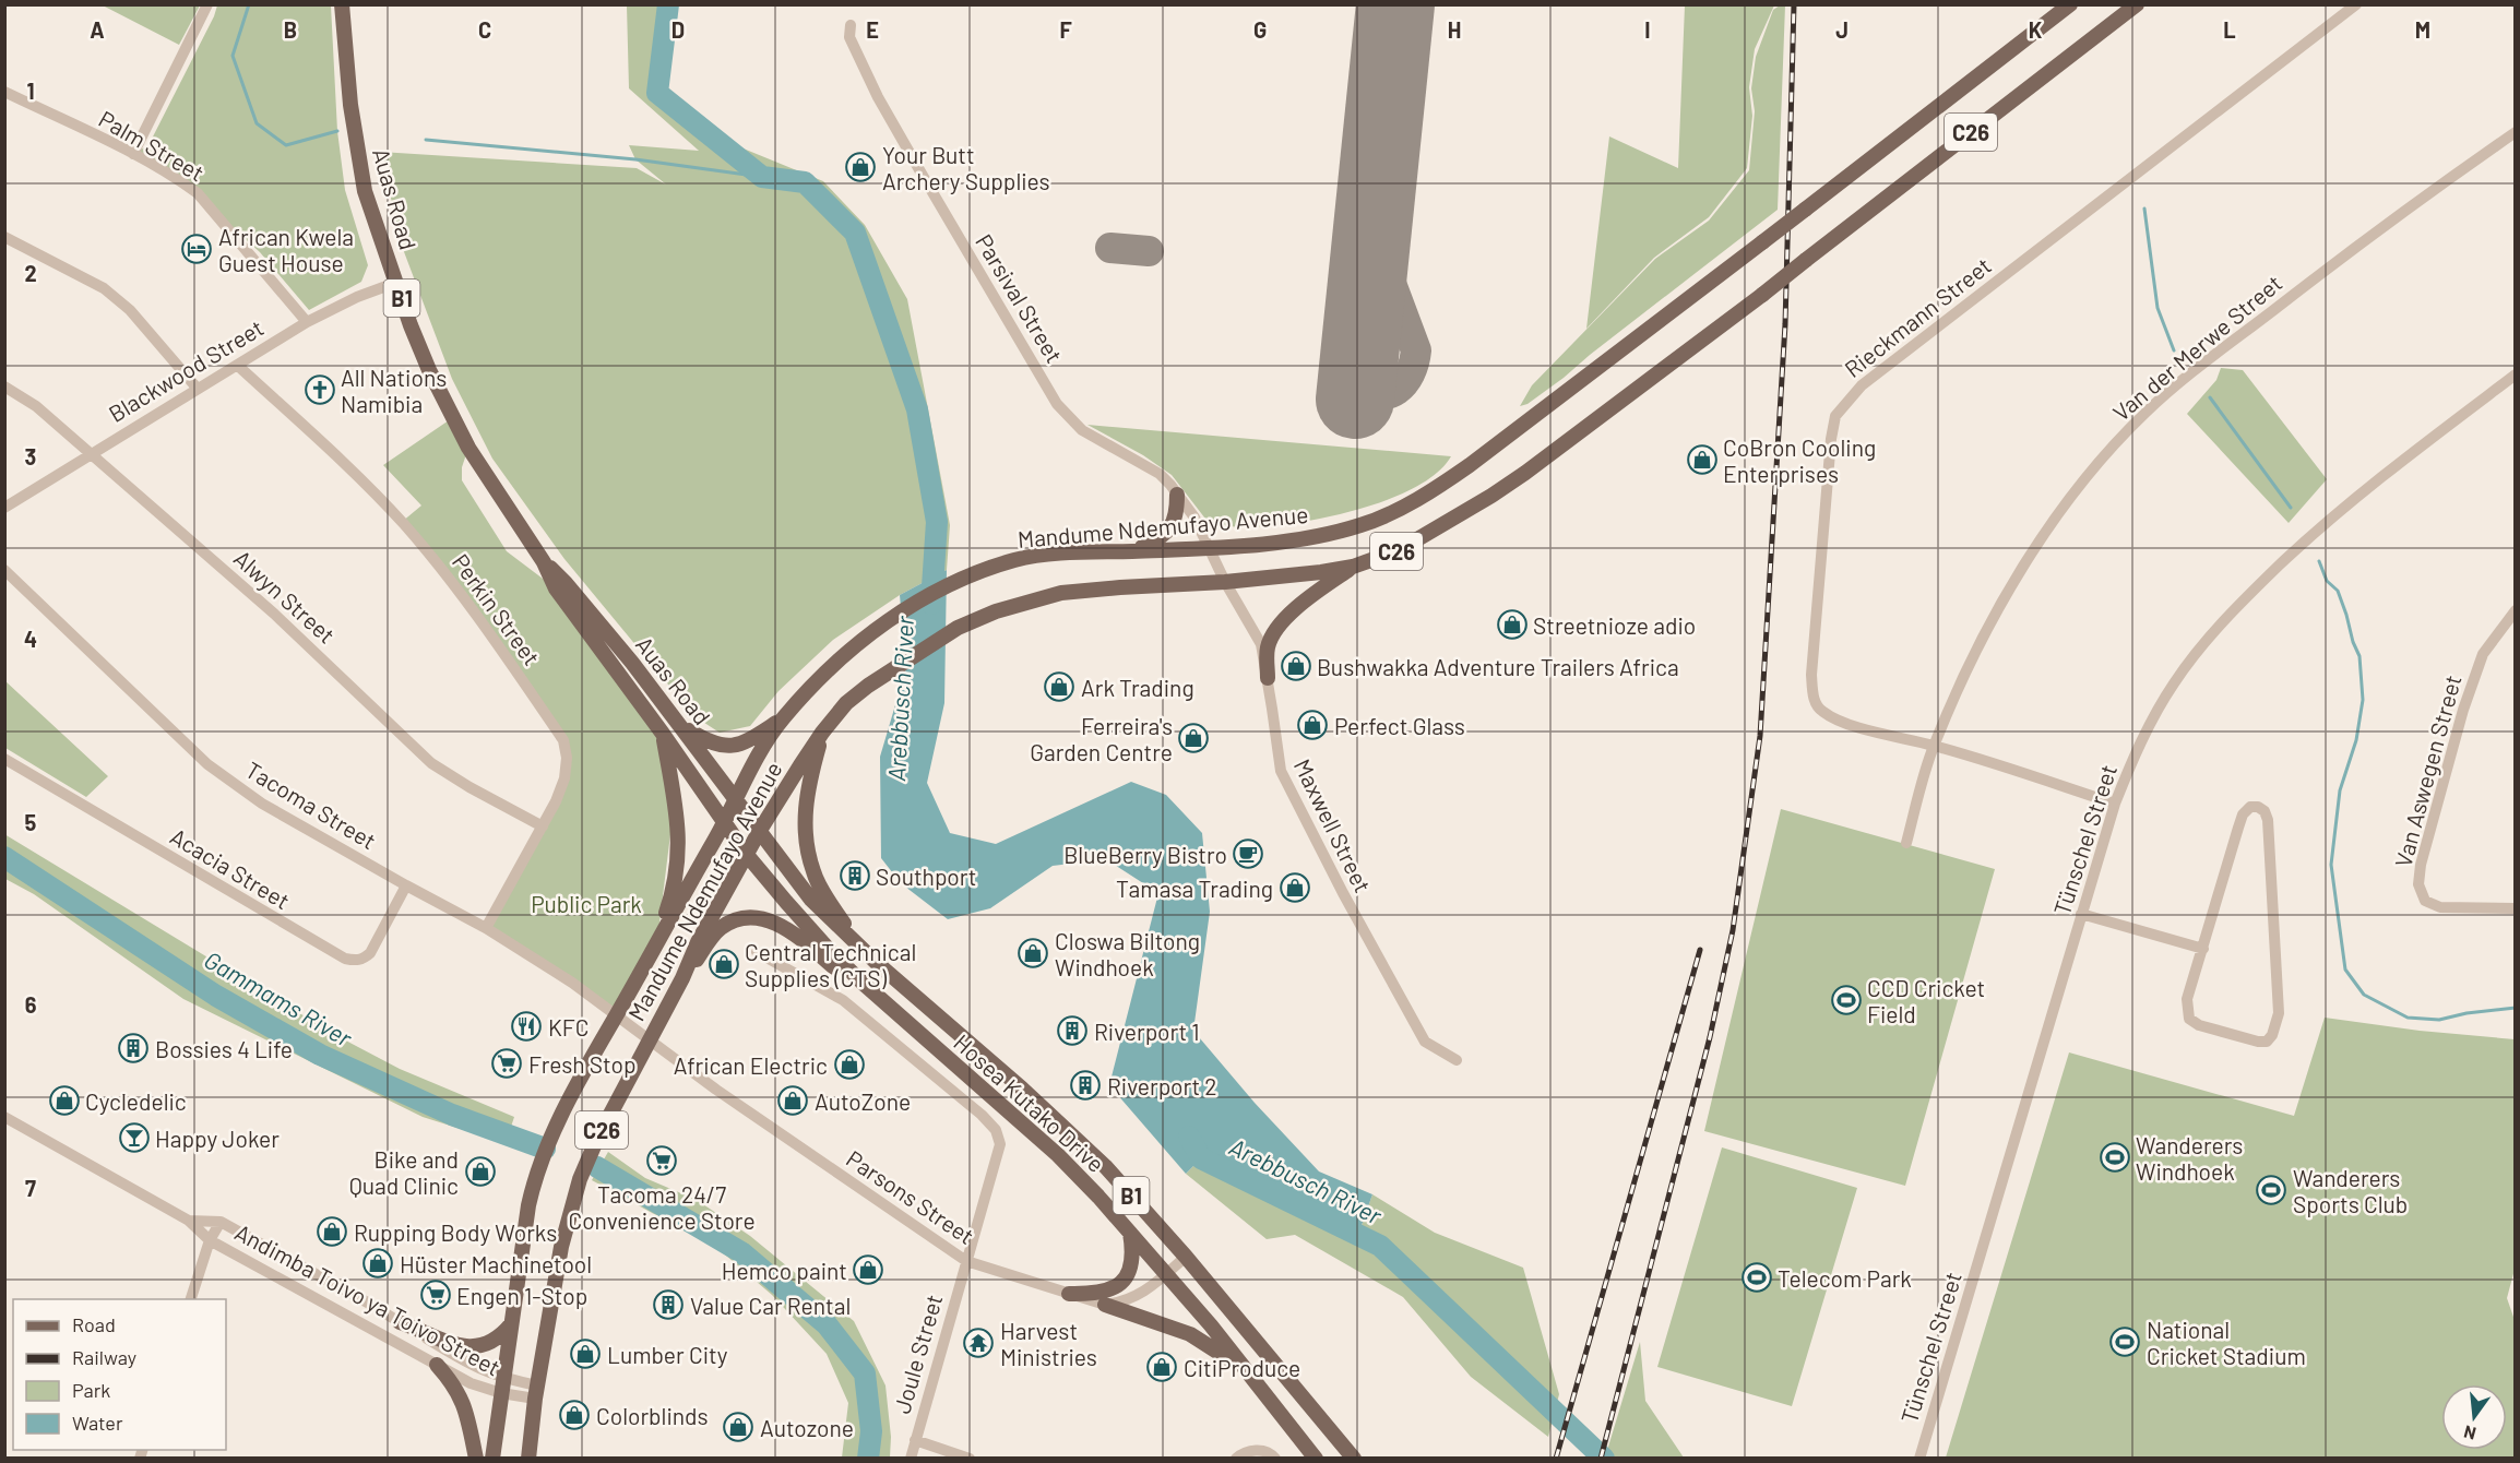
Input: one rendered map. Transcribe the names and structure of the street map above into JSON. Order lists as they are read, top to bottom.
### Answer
{
  "streets": {
    "main road": [
      "C26",
      "Auas Road",
      "B1",
      "Mandume Ndemufayo Avenue",
      "Hosea Kutako Drive"
    ],
    "street": [
      "Palm Street",
      "Parsival Street",
      "Rieckmann Street",
      "Van der Merwe Street",
      "Blackwood Street",
      "Alwyn Street",
      "Perkin Street",
      "Van Aswegen Street",
      "Tacoma Street",
      "Maxwell Street",
      "Tünschel Street",
      "Acacia Street",
      "Parsons Street",
      "Andimba Toivo ya Toivo Street",
      "Joule Street"
    ]
  },
  "crossings": [
    ["Palm Street", "Blackwood Street"],
    ["Auas Road", "Blackwood Street"],
    ["Auas Road", "Mandume Ndemufayo Avenue"],
    ["Auas Road", "Hosea Kutako Drive"],
    ["Parsival Street", "Mandume Ndemufayo Avenue"],
    ["Parsival Street", "Maxwell Street"],
    ["Rieckmann Street", "Van der Merwe Street"],
    ["Rieckmann Street", "Tünschel Street"],
    ["Blackwood Street", "Alwyn Street"],
    ["Blackwood Street", "Perkin Street"],
    ["Mandume Ndemufayo Avenue", "Tacoma Street"],
    ["Mandume Ndemufayo Avenue", "Maxwell Street"],
    ["Mandume Ndemufayo Avenue", "Hosea Kutako Drive"],
    ["Mandume Ndemufayo Avenue", "Parsons Street"],
    ["Mandume Ndemufayo Avenue", "Andimba Toivo ya Toivo Street"],
    ["Alwyn Street", "Perkin Street"],
    ["Perkin Street", "Tacoma Street"],
    ["Tacoma Street", "Acacia Street"],
    ["Tacoma Street", "Parsons Street"],
    ["Parsons Street", "Joule Street"]
  ],
  "water": ["Arebbusch River", "Gammams River"],
  "parks": ["Public Park"],
  "places": {
    "shop": [
      "Your Butt Archery Supplies",
      "CoBron Cooling Enterprises",
      "Streetnioze adio",
      "Bushwakka Adventure Trailers Africa",
      "Ark Trading",
      "Perfect Glass",
      "Ferreira's Garden Centre",
      "Tamasa Trading",
      "Closwa Biltong Windhoek",
      "Central Technical Supplies (CTS)",
      "African Electric",
      "Cycledelic",
      "AutoZone",
      "Bike and Quad Clinic",
      "Rupping Body Works",
      "Hüster Machinetool",
      "Hemco paint",
      "Lumber City",
      "CitiProduce",
      "Colorblinds",
      "Autozone"
    ],
    "hotel": ["African Kwela Guest House"],
    "church": ["All Nations Namibia"],
    "cafe": ["BlueBerry Bistro"],
    "building": [
      "Southport",
      "Riverport 1",
      "Bossies 4 Life",
      "Riverport 2",
      "Value Car Rental"
    ],
    "sports": [
      "CCD Cricket Field",
      "Wanderers Windhoek",
      "Wanderers Sports Club",
      "Telecom Park",
      "National Cricket Stadium"
    ],
    "restaurant": ["KFC"],
    "supermarket": ["Fresh Stop", "Tacoma 24/7 Convenience Store", "Engen 1-Stop"],
    "bar": ["Happy Joker"],
    "temple": ["Harvest Ministries"]
  },
  "legend": [
    "Road",
    "Railway",
    "Park",
    "Water"
  ],
  "north": "bottom",
  "grid": {
    "columns": [
      "A",
      "B",
      "C",
      "D",
      "E",
      "F",
      "G",
      "H",
      "I",
      "J",
      "K",
      "L",
      "M"
    ],
    "rows": [
      "1",
      "2",
      "3",
      "4",
      "5",
      "6",
      "7"
    ]
  }
}
